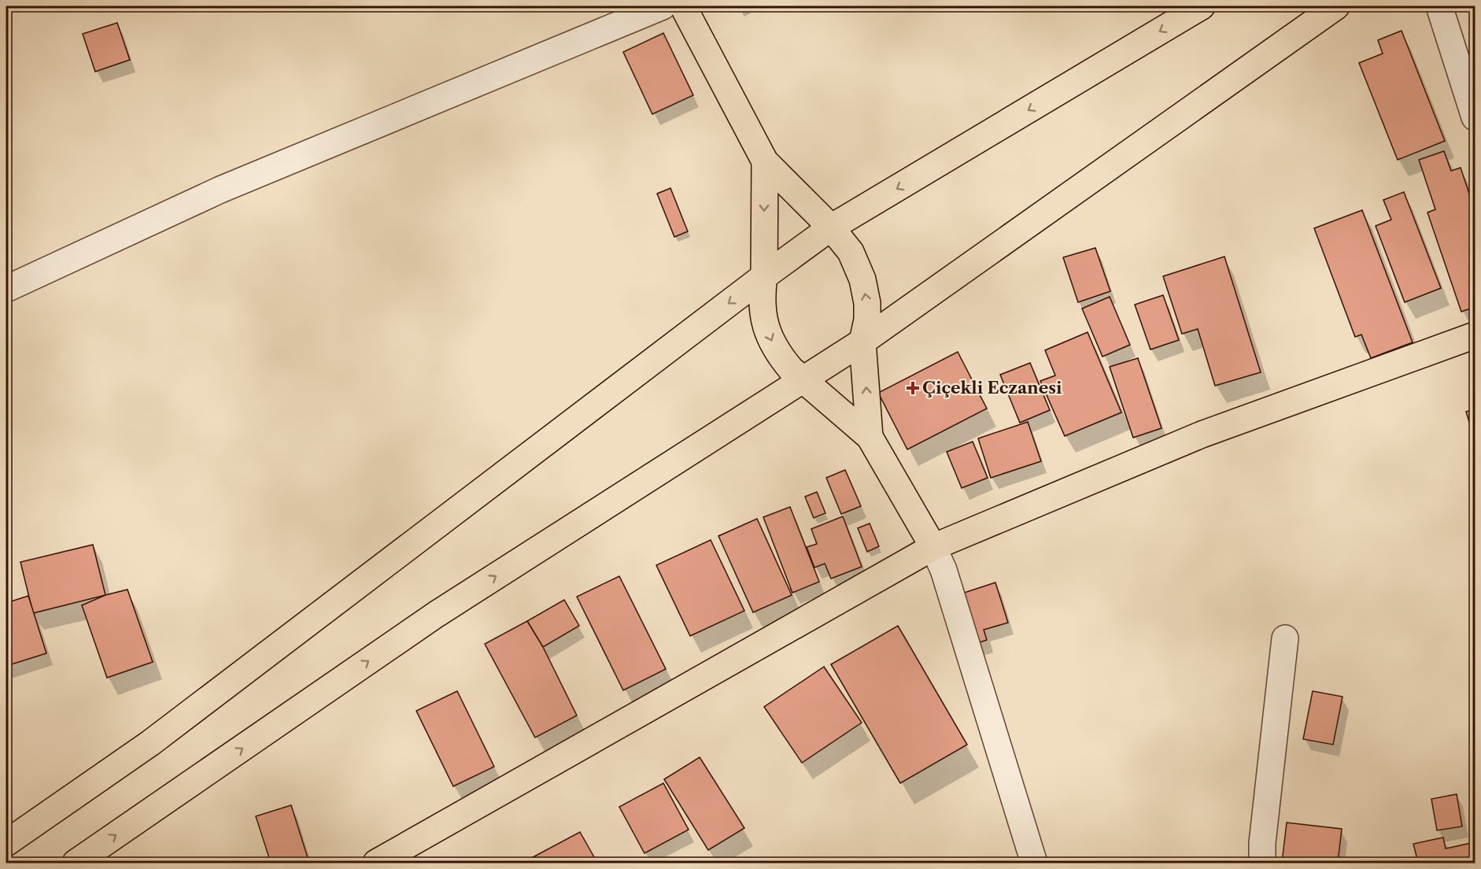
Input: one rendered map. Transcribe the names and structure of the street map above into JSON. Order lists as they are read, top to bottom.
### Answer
{
  "places": {
    "health": ["Çiçekli Eczanesi"]
  }
}
